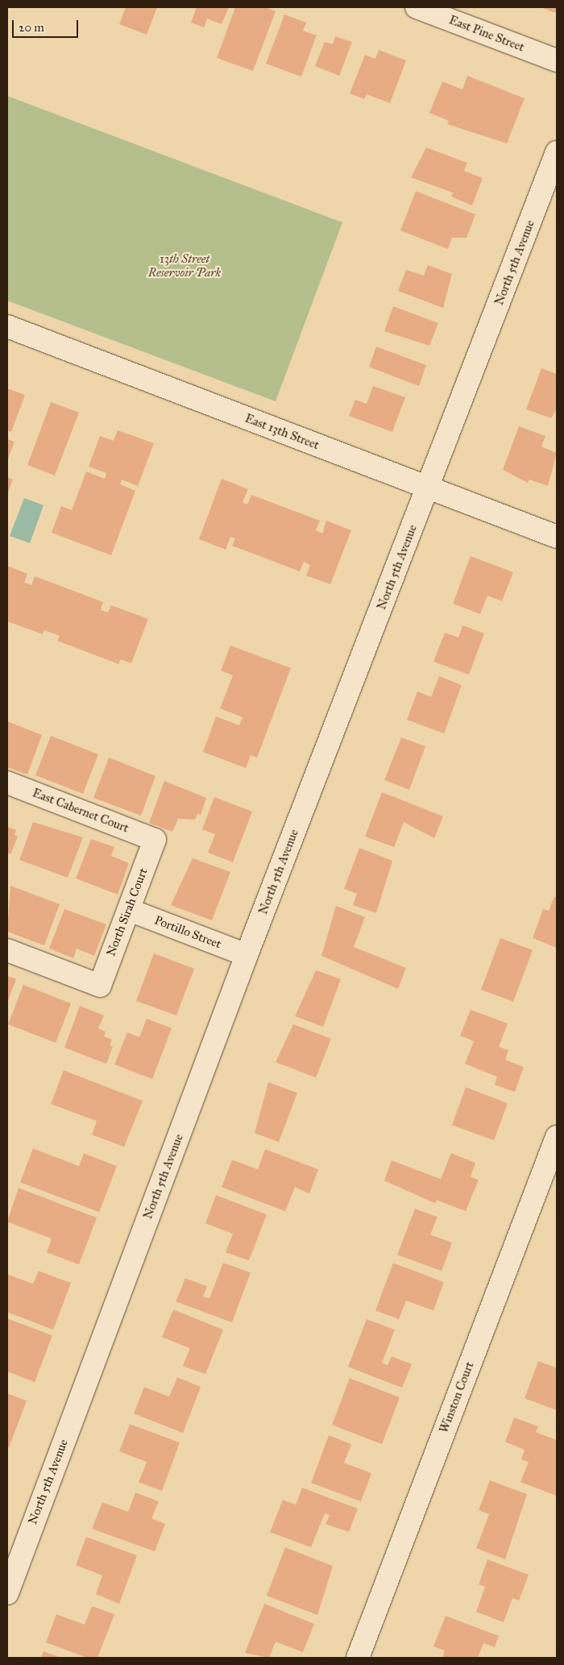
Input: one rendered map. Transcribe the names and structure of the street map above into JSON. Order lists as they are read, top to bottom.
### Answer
{
  "streets": {
    "street": [
      "East Pine Street",
      "North 5th Avenue",
      "East 13th Street",
      "East Cabernet Court",
      "North Sirah Court",
      "Portillo Street",
      "Winston Court"
    ]
  },
  "crossings": [
    ["North 5th Avenue", "East 13th Street"],
    ["North 5th Avenue", "Portillo Street"],
    ["East Cabernet Court", "North Sirah Court"],
    ["North Sirah Court", "Portillo Street"]
  ],
  "parks": ["13th Street Reservoir Park"],
  "scale_bar": "20 m"
}
